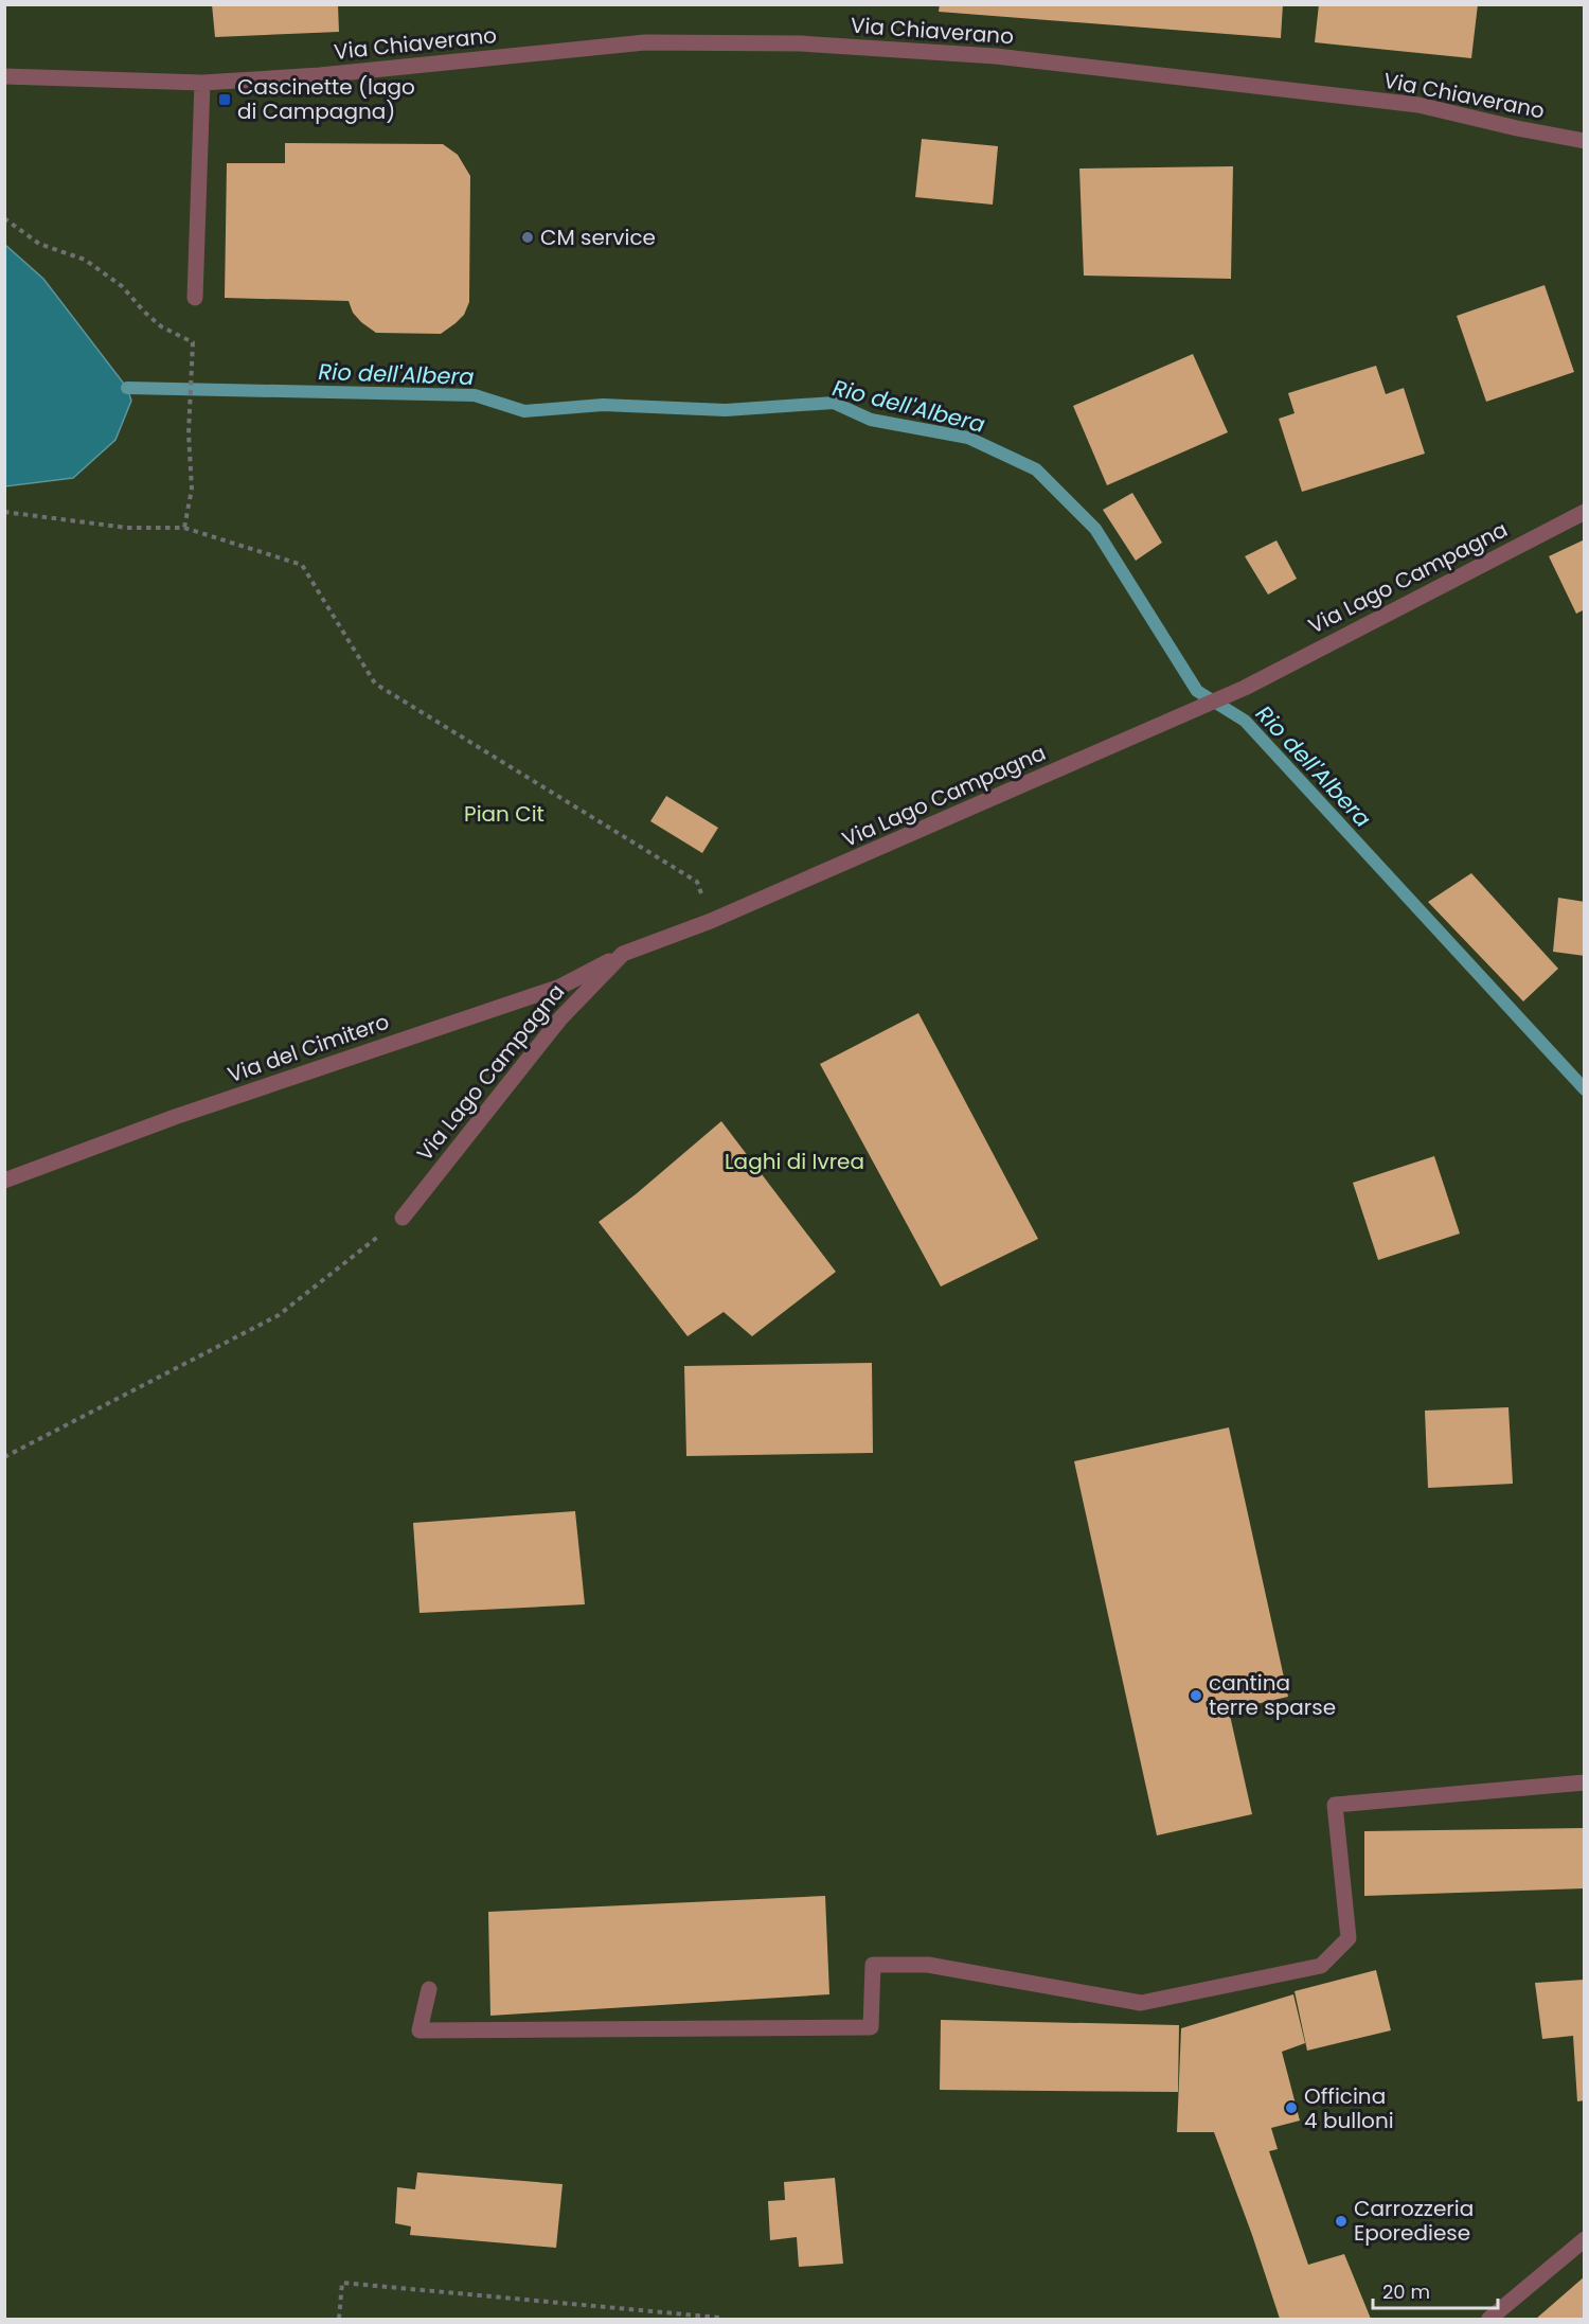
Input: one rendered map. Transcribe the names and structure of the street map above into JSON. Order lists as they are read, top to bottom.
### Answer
{
  "streets": {
    "street": ["Via Chiaverano", "Via Lago Campagna", "Via del Cimitero"]
  },
  "crossings": [
    ["Via Lago Campagna", "Via del Cimitero"]
  ],
  "water": ["Rio dell'Albera"],
  "parks": ["Pian Cit", "Laghi di Ivrea"],
  "places": {
    "transit": ["Cascinette (lago di Campagna)"],
    "other": [
      "CM service",
      "cantina terre sparse",
      "Officina 4 bulloni",
      "Carrozzeria Eporediese"
    ]
  },
  "scale_bar": "20 m"
}
